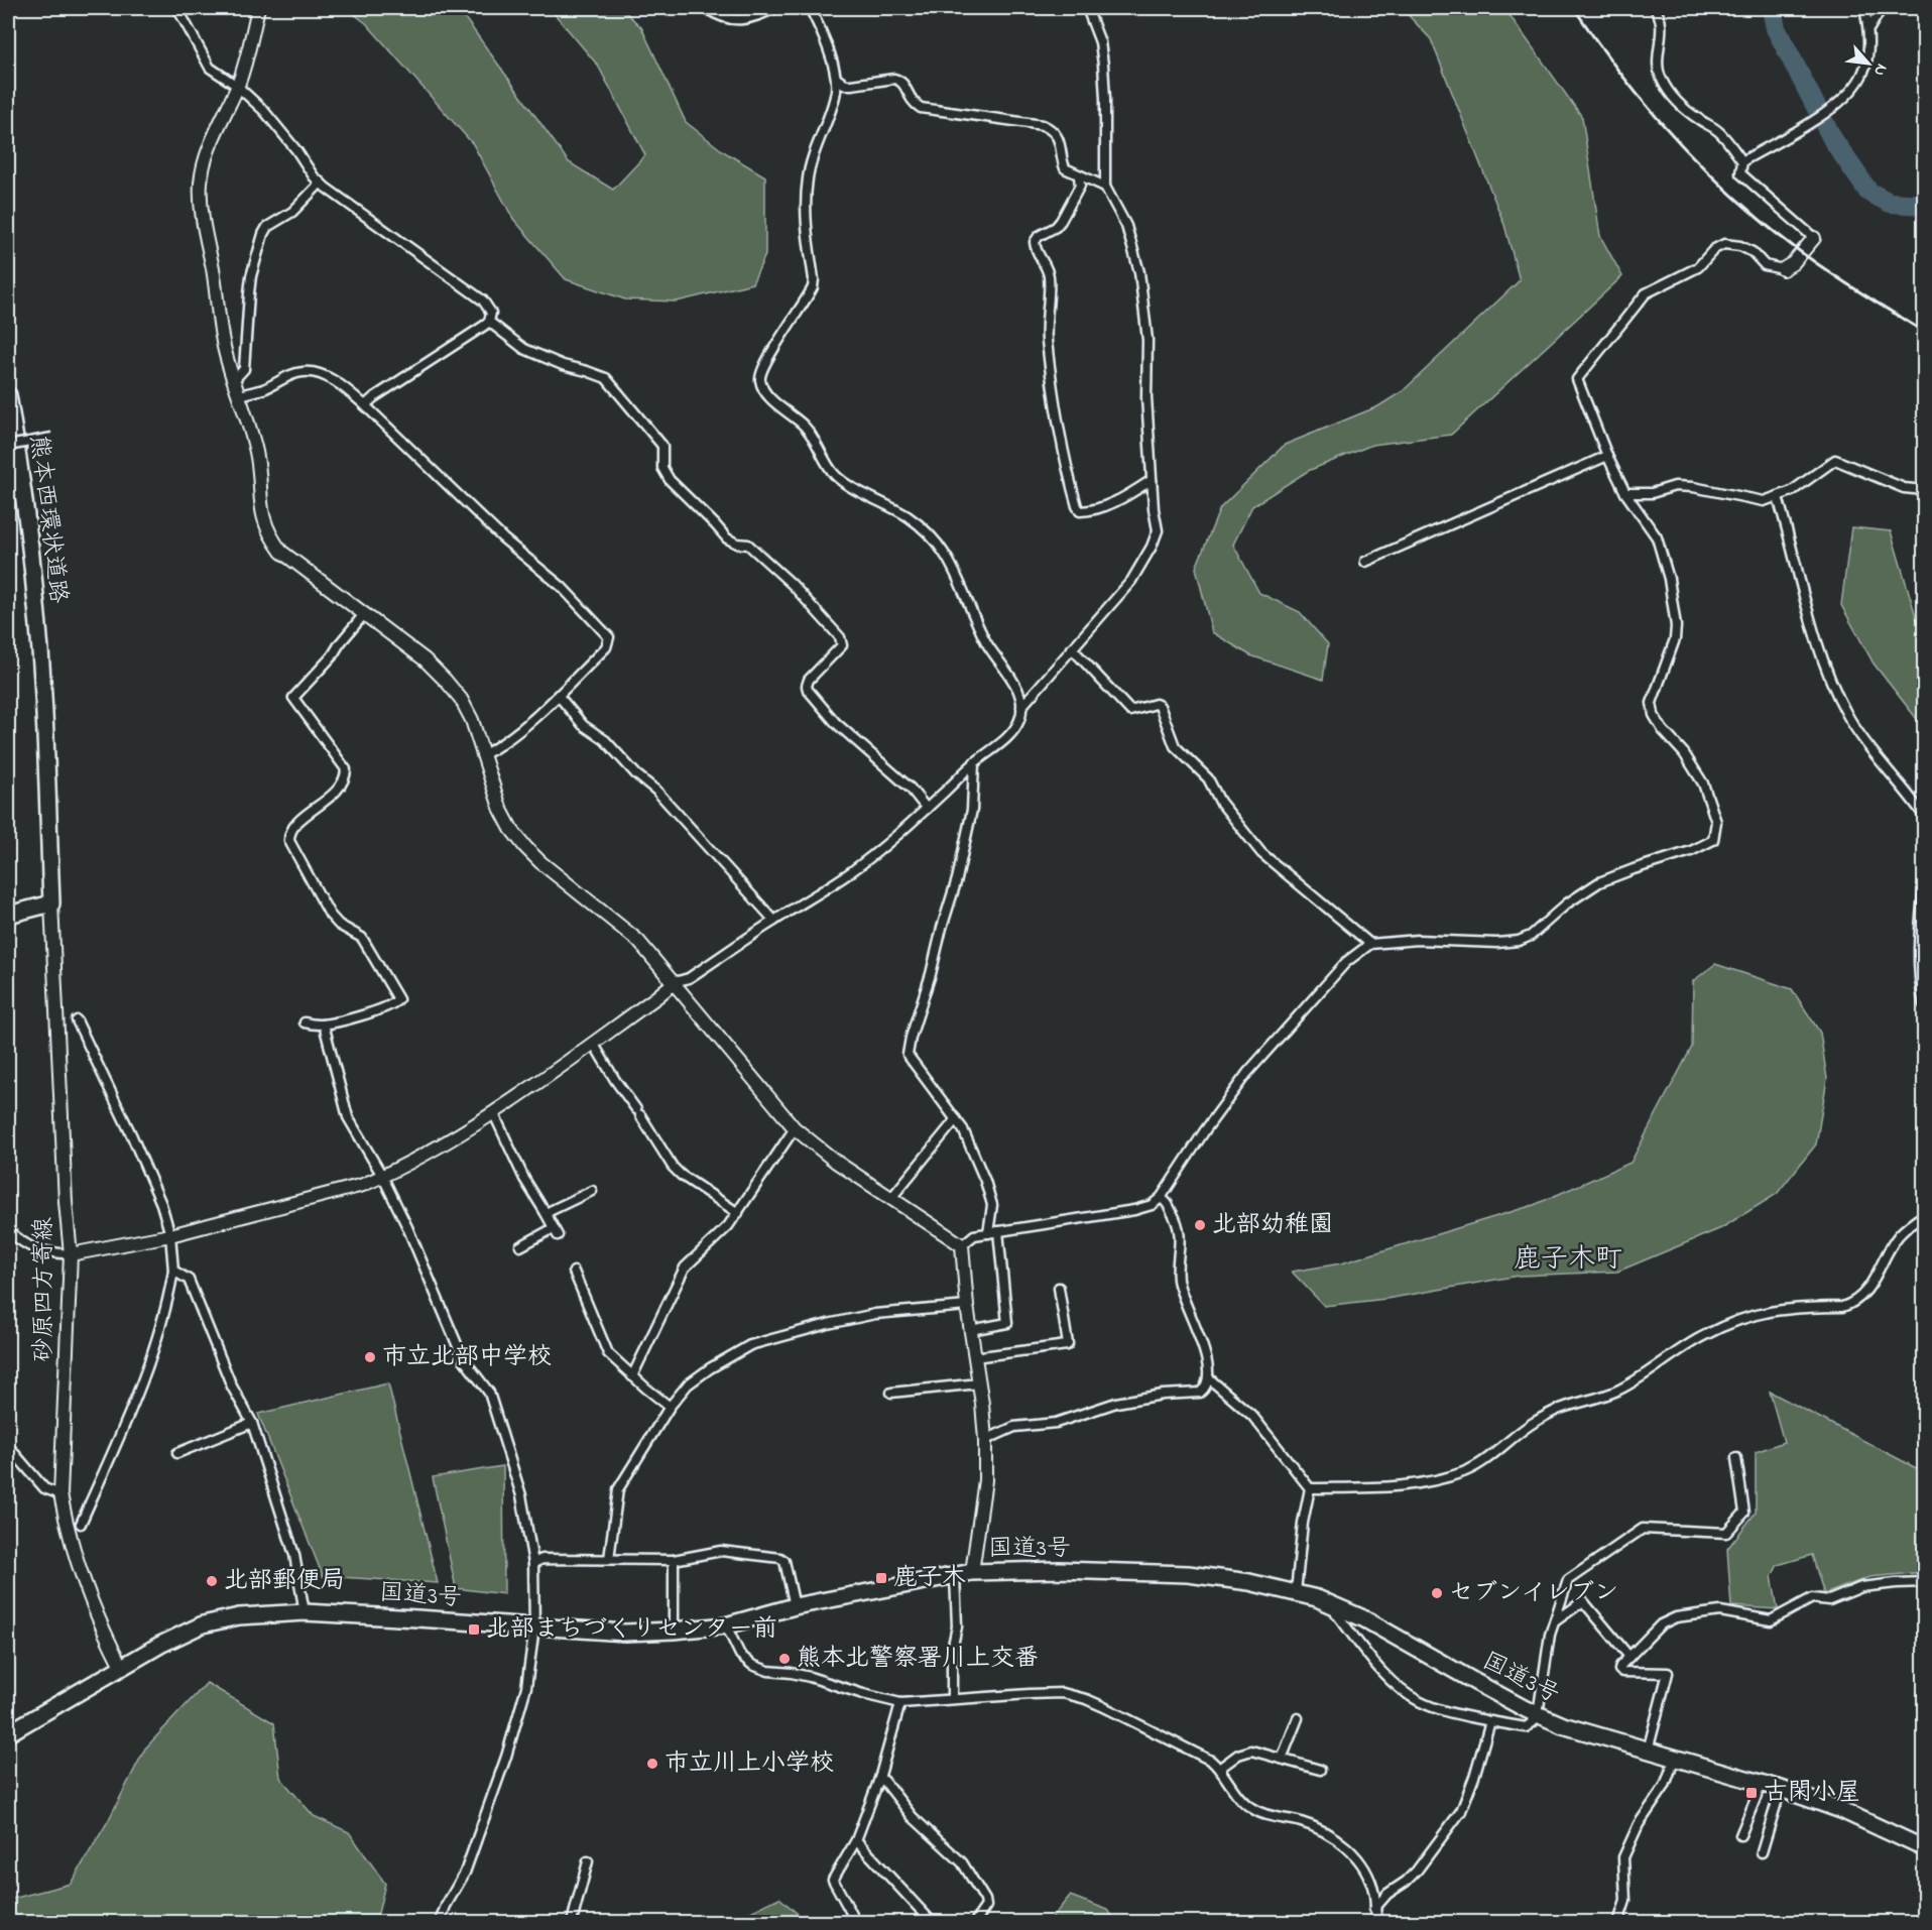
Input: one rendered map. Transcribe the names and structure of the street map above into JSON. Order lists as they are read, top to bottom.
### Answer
{
  "streets": {
    "highway": ["熊本西環状道路", "国道3号"],
    "street": ["砂原四方寄線"]
  },
  "crossings": [
    ["熊本西環状道路", "砂原四方寄線"],
    ["砂原四方寄線", "国道3号"]
  ],
  "districts": ["鹿子木町"],
  "places": {
    "other": [
      "北部幼稚園",
      "市立北部中学校",
      "北部郵便局",
      "セブンイレブン",
      "熊本北警察署川上交番",
      "市立川上小学校"
    ],
    "transit": ["鹿子木", "北部まちづくりセンター前", "古閑小屋"]
  },
  "north": "bottom right"
}
